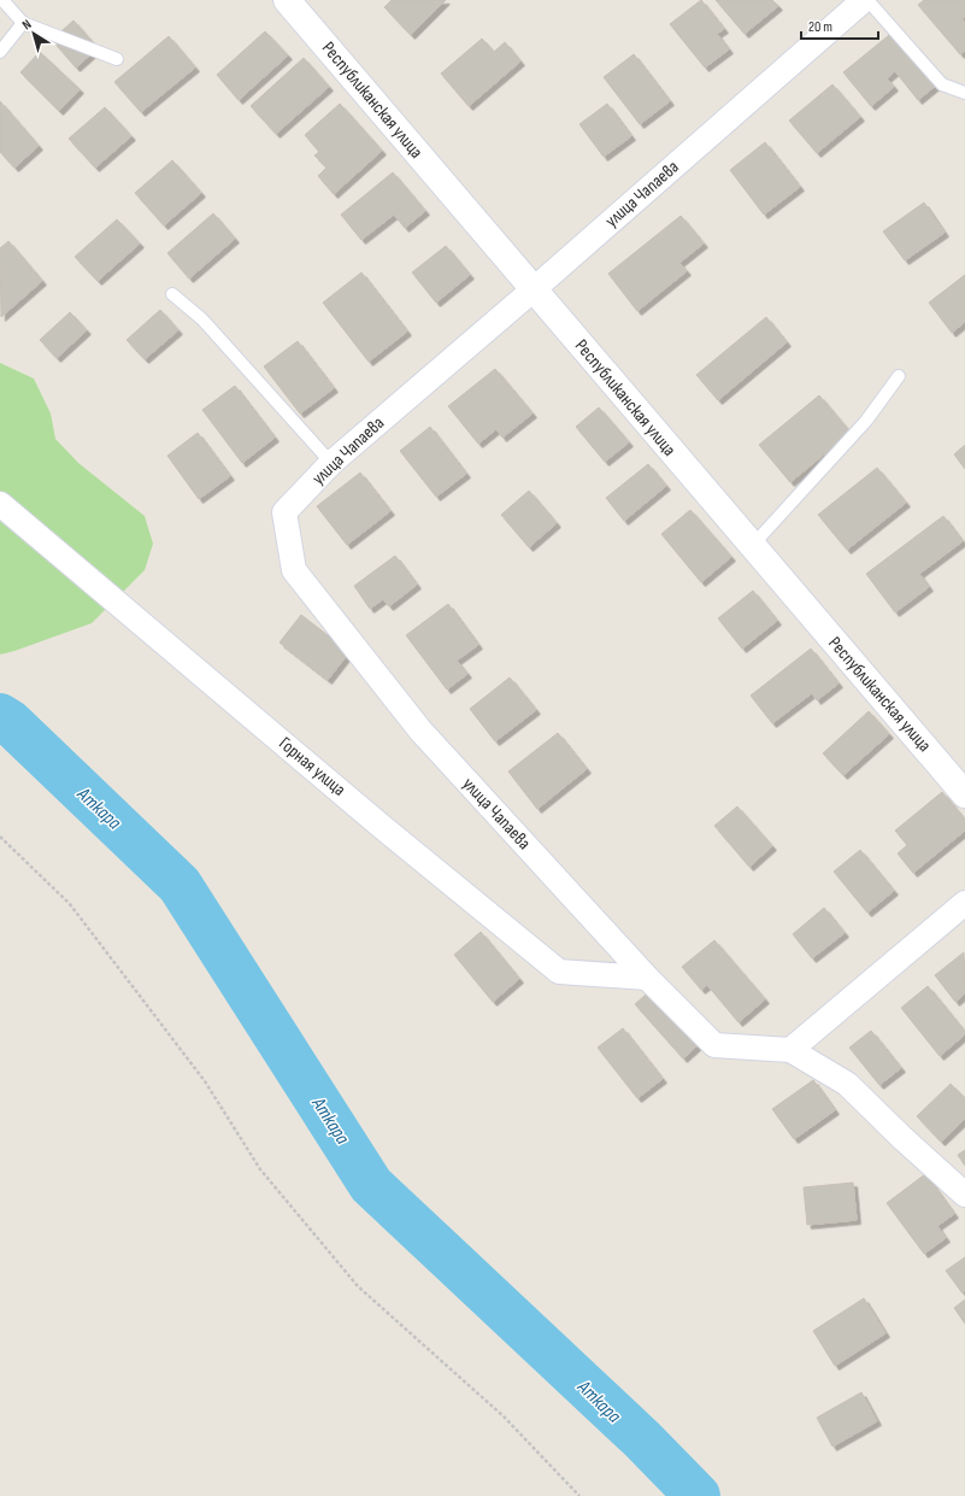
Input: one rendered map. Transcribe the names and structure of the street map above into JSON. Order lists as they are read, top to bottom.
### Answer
{
  "streets": {
    "street": ["Республиканская улица", "улица Чапаева", "Горная улица"]
  },
  "crossings": [
    ["Республиканская улица", "улица Чапаева"],
    ["улица Чапаева", "Горная улица"]
  ],
  "water": ["Аткара"],
  "scale_bar": "20 m",
  "north": "top left"
}
